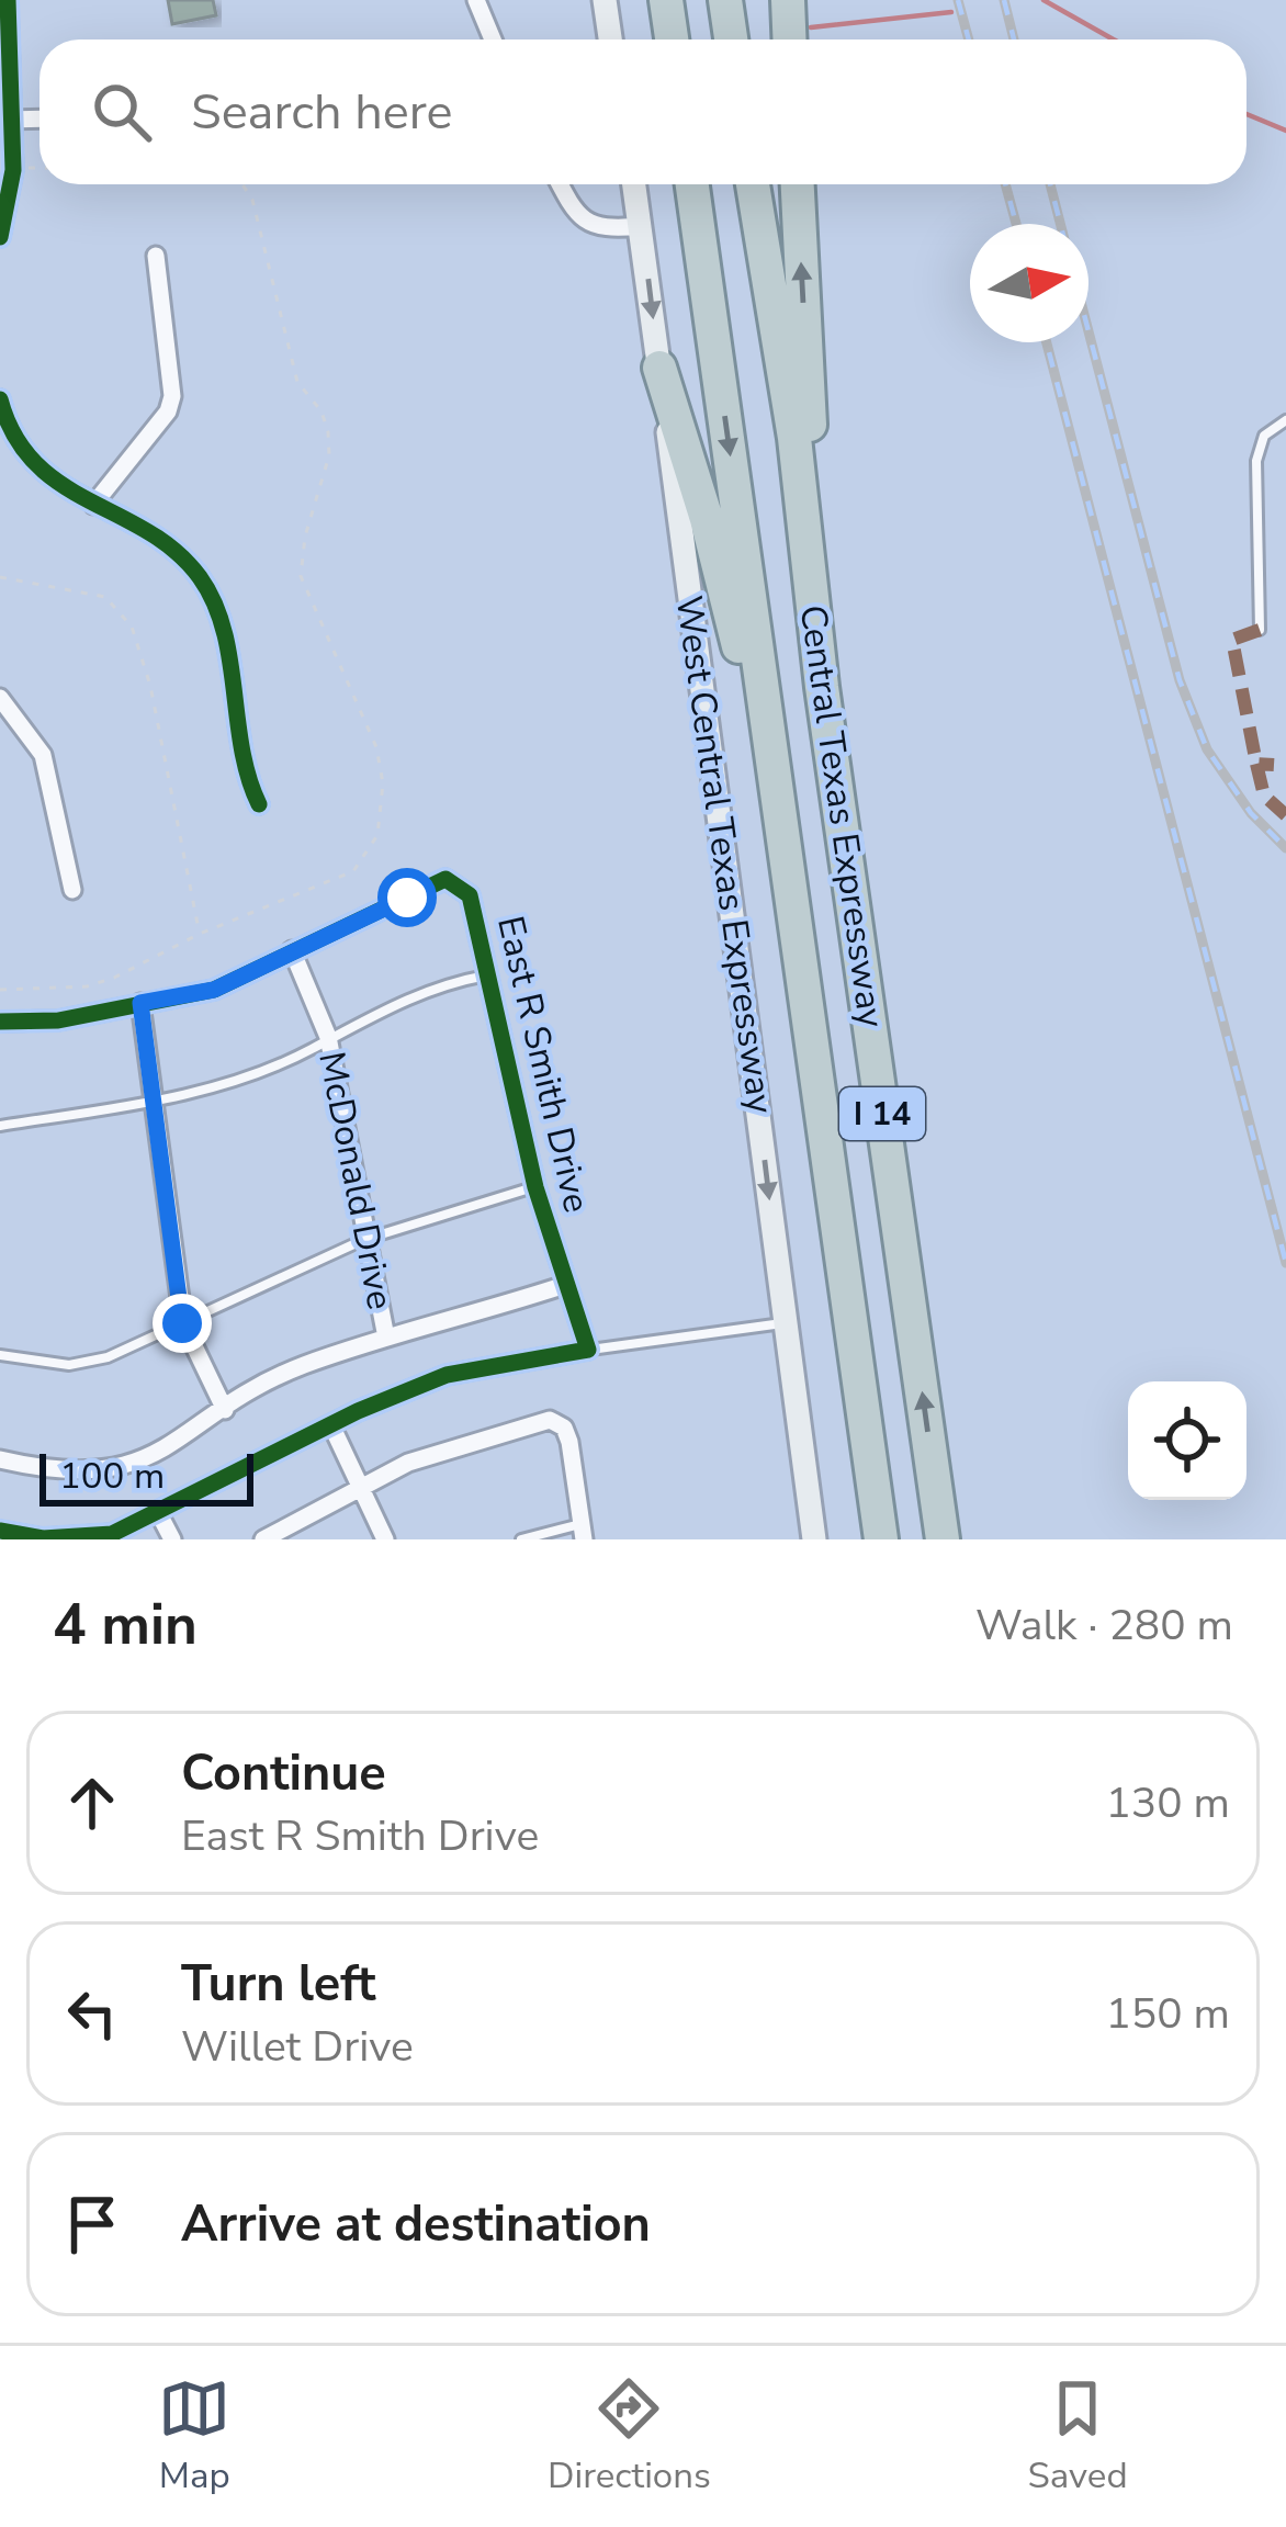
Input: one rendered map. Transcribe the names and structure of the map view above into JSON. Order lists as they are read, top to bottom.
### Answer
{
  "streets": {
    "highway": ["Central Texas Expressway", "I 14"],
    "main road": ["West Central Texas Expressway"],
    "street": ["East R Smith Drive", "McDonald Drive"]
  },
  "crossings": [
    ["East R Smith Drive", "McDonald Drive"]
  ],
  "one_way": ["West Central Texas Expressway"],
  "scale_bar": "100 m",
  "north": "right",
  "page": {
    "search": "Search here",
    "scale": "100 m",
    "heading": ["4 min", "Walk · 280 m"],
    "list": [
      ["Continue", "East R Smith Drive", "130 m"],
      ["Turn left", "Willet Drive", "150 m"],
      "Arrive at destination"
    ],
    "nav": ["Map", "Directions", "Saved"]
  }
}
